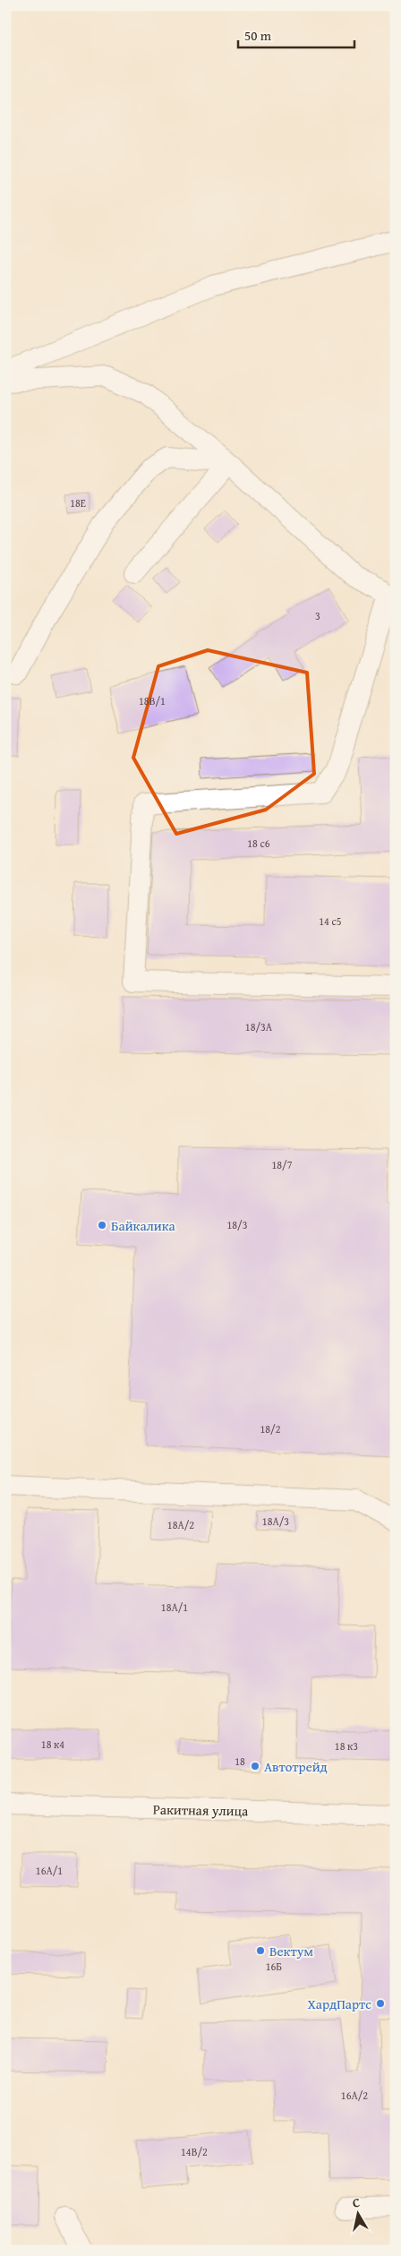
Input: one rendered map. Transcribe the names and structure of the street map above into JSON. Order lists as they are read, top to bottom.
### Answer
{
  "streets": {
    "street": ["Ракитная улица"]
  },
  "places": [
    "Байкалика",
    "Автотрейд",
    "Вектум",
    "ХардПартс"
  ],
  "house_numbers": [
    "18Е",
    "3",
    "18В/1",
    "18 с6",
    "14 с5",
    "18/3А",
    "18/7",
    "18/3",
    "18/2",
    "18А/3",
    "18А/2",
    "18А/1",
    "18 к4",
    "18 к3",
    "18",
    "16А/1",
    "16Б",
    "16А/2",
    "14В/2"
  ],
  "scale_bar": "50 m",
  "north": "top"
}
